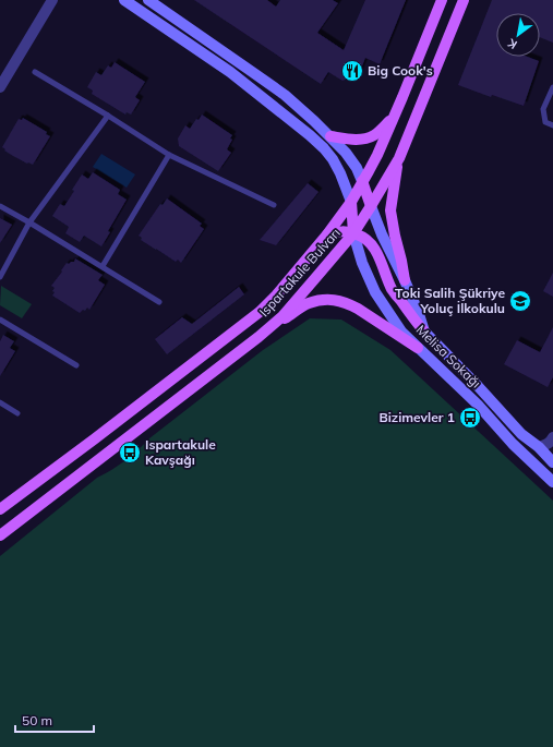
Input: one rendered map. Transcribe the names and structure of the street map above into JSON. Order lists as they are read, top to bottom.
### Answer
{
  "streets": {
    "main road": ["Ispartakule Bulvarı"],
    "street": ["Melisa Sokağı"]
  },
  "crossings": [
    ["Ispartakule Bulvarı", "Melisa Sokağı"]
  ],
  "places": {
    "restaurant": ["Big Cook's"],
    "school or university": ["Toki Salih Şükriye Yoluç İlkokulu"],
    "bus stop": ["Bizimevler 1", "Ispartakule Kavşağı"]
  },
  "scale_bar": "50 m",
  "north": "bottom left"
}
